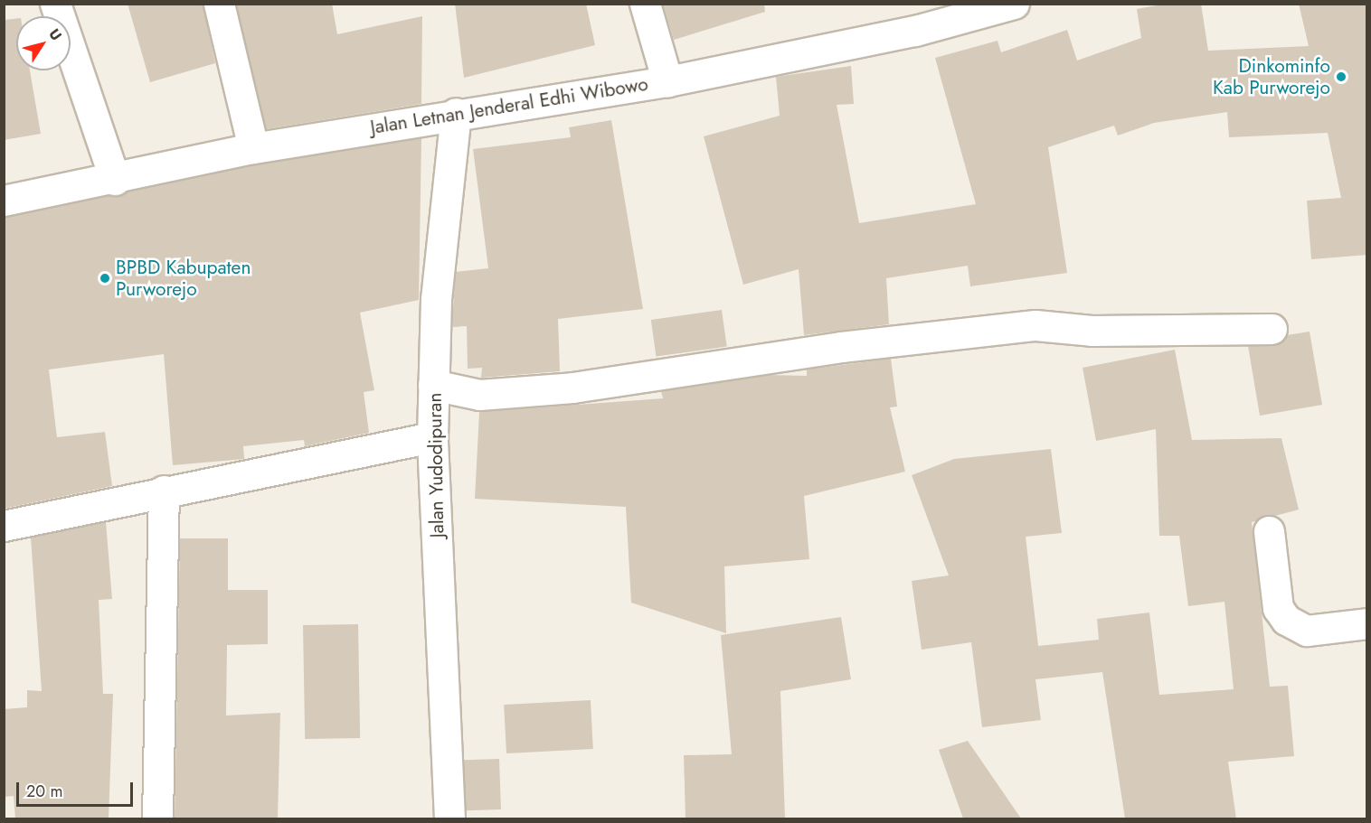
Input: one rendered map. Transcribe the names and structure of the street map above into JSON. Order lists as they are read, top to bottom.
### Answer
{
  "streets": {
    "street": ["Jalan Letnan Jenderal Edhi Wibowo", "Jalan Yudodipuran"]
  },
  "crossings": [
    ["Jalan Letnan Jenderal Edhi Wibowo", "Jalan Yudodipuran"]
  ],
  "places": ["Dinkominfo Kab Purworejo", "BPBD Kabupaten Purworejo"],
  "scale_bar": "20 m",
  "north": "top right"
}
